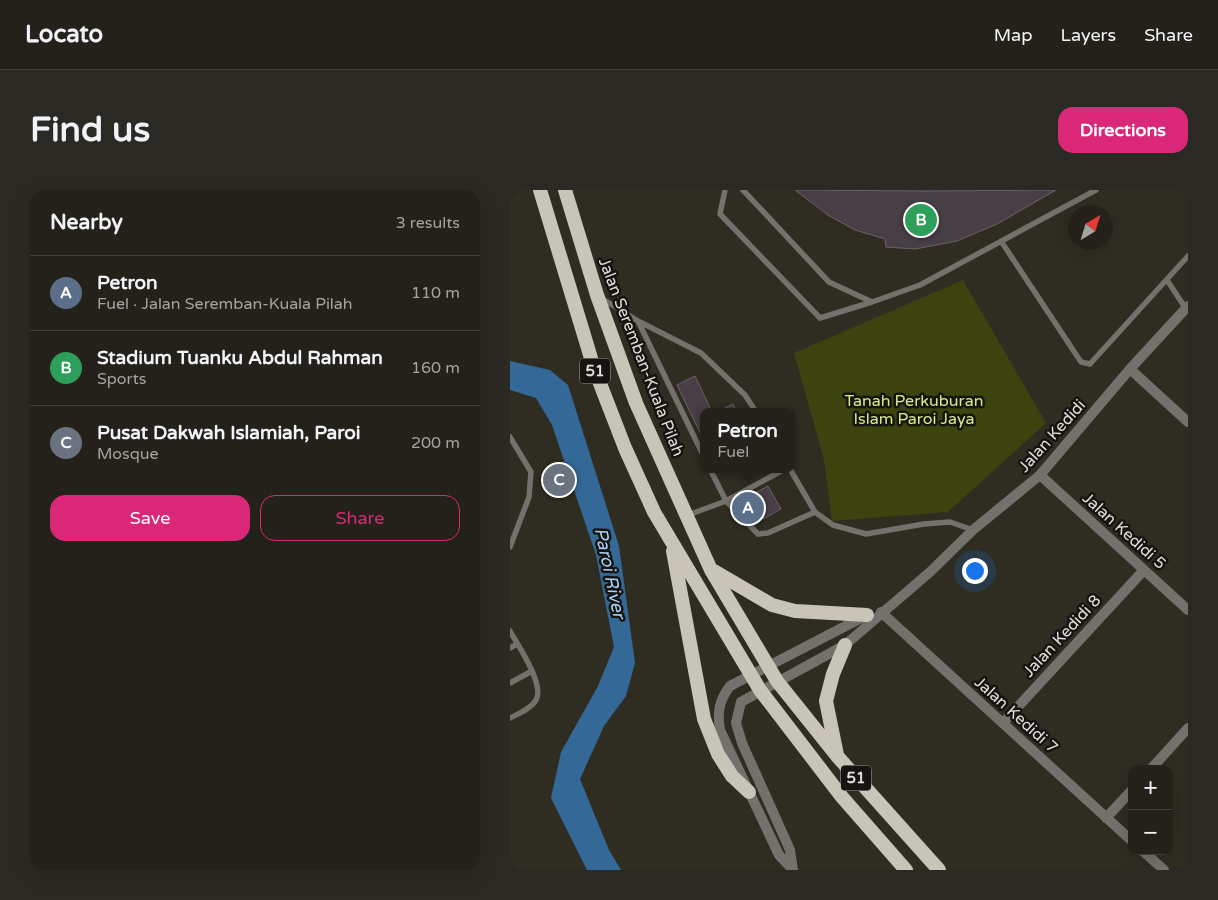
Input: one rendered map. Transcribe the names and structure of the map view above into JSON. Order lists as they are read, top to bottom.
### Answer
{
  "streets": {
    "highway": ["Jalan Seremban-Kuala Pilah", "51"],
    "street": [
      "Jalan Kedidi",
      "Jalan Kedidi 5",
      "Jalan Kedidi 8",
      "Jalan Kedidi 7"
    ]
  },
  "crossings": [
    ["Jalan Kedidi", "Jalan Kedidi 5"],
    ["Jalan Kedidi", "Jalan Kedidi 7"],
    ["Jalan Kedidi 5", "Jalan Kedidi 8"],
    ["Jalan Kedidi 8", "Jalan Kedidi 7"]
  ],
  "water": ["Paroi River"],
  "parks": ["Tanah Perkuburan Islam Paroi Jaya"],
  "north": "top right",
  "page": {
    "header": "Locato",
    "nav": ["Map", "Layers", "Share"],
    "buttons": [
      "Directions",
      ["Save", "Share"]
    ],
    "title": "Find us",
    "heading": ["Nearby", "3 results"],
    "pins": ["B", "C", "A"],
    "list": [
      {
        "mark": "A",
        "name": "Petron",
        "note": "Fuel · Jalan Seremban-Kuala Pilah",
        "value": "110 m"
      },
      {
        "mark": "B",
        "name": "Stadium Tuanku Abdul Rahman",
        "note": "Sports",
        "value": "160 m"
      },
      {
        "mark": "C",
        "name": "Pusat Dakwah Islamiah, Paroi",
        "note": "Mosque",
        "value": "200 m"
      }
    ],
    "popup": ["Petron", "Fuel"],
    "map_buttons": ["+", "−"]
  }
}
